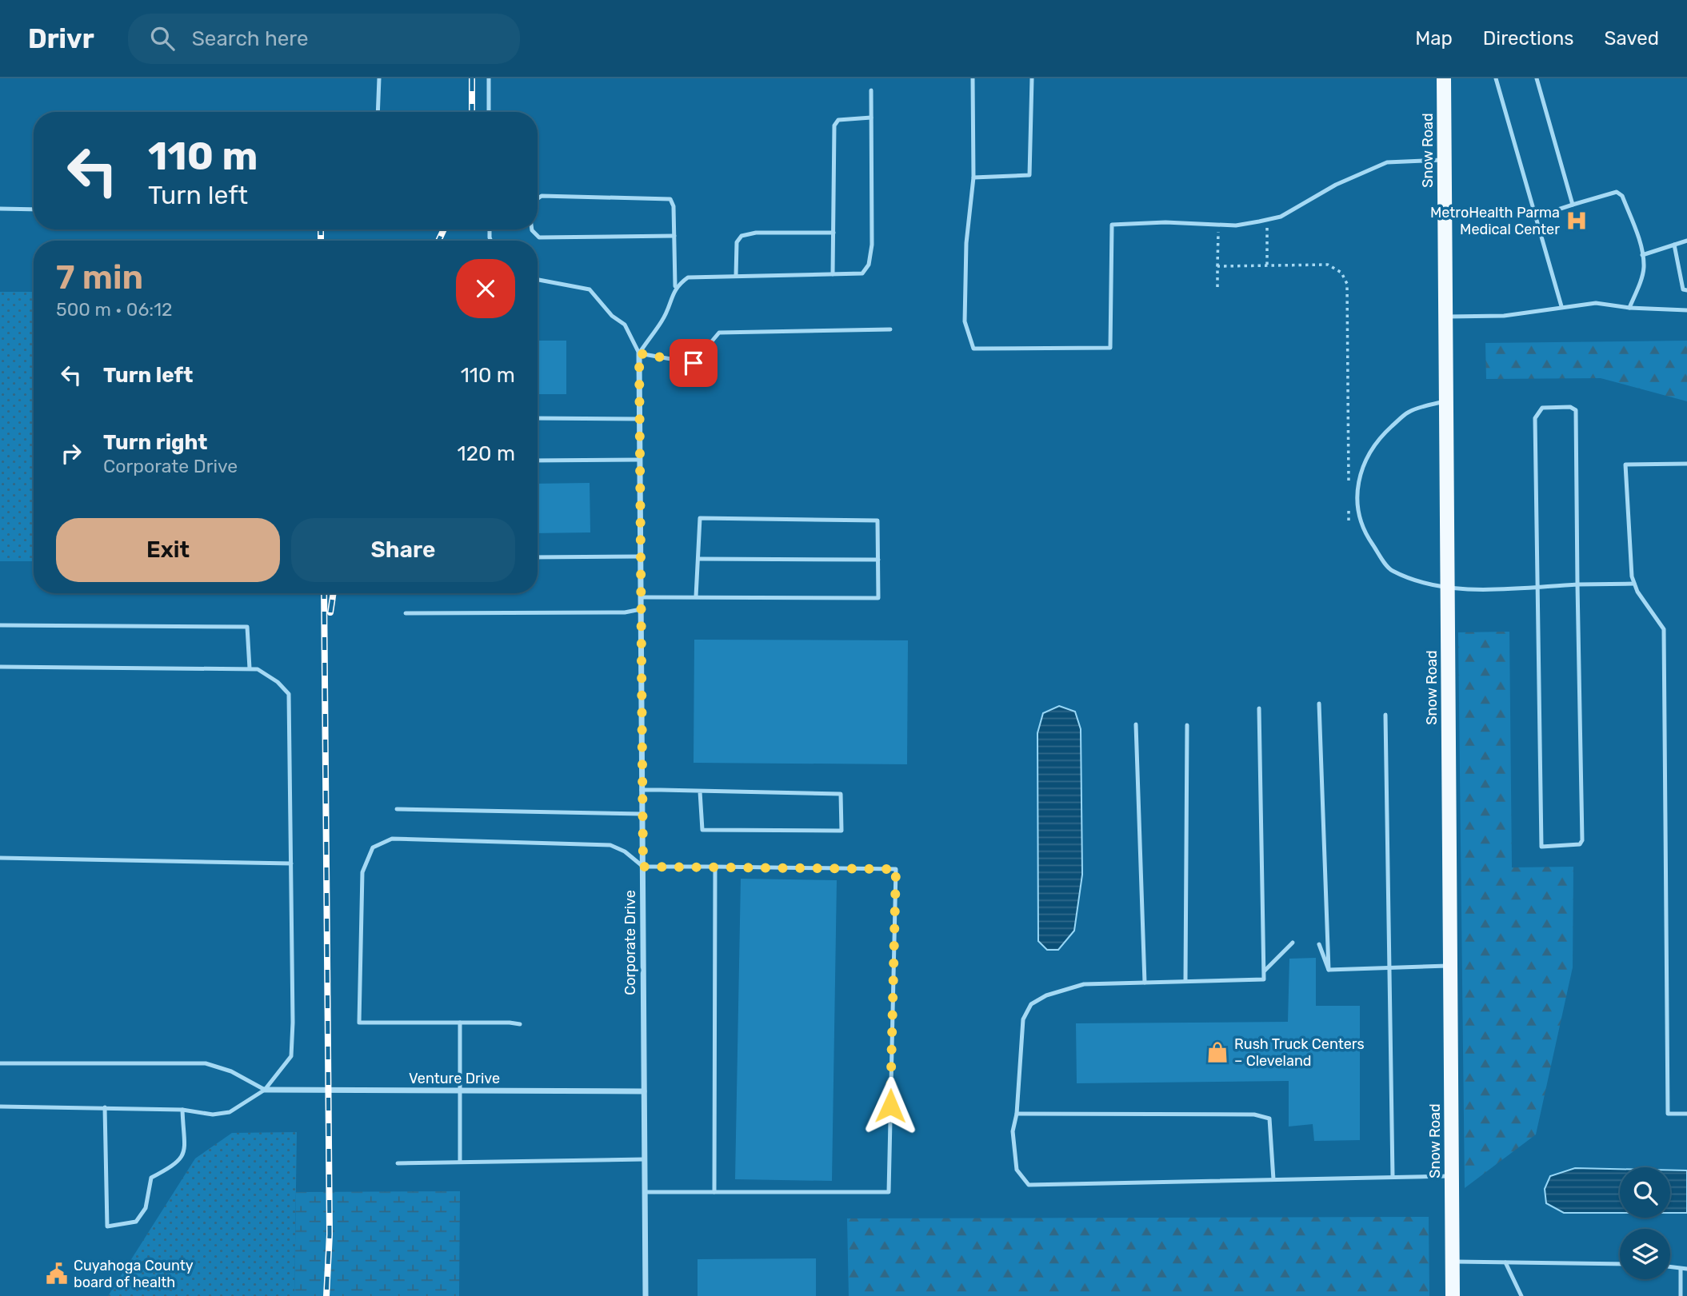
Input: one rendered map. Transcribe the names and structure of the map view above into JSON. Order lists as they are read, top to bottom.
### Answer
{
  "streets": {
    "main road": ["Snow Road"],
    "street": ["Corporate Drive", "Venture Drive"]
  },
  "crossings": [
    ["Corporate Drive", "Venture Drive"]
  ],
  "places": {
    "hospital": ["MetroHealth Parma Medical Center"],
    "shop": ["Rush Truck Centers – Cleveland"],
    "public building": ["Cuyahoga County board of health"]
  },
  "page": {
    "header": "Drivr",
    "search": "Search here",
    "nav": ["Map", "Directions", "Saved"],
    "turn": ["110 m", "Turn left"],
    "heading": ["7 min", "500 m · 06:12"],
    "list": [
      {
        "name": "Turn left",
        "value": "110 m"
      },
      {
        "name": "Turn right",
        "note": "Corporate Drive",
        "value": "120 m"
      }
    ],
    "buttons": ["Exit", "Share"]
  }
}
